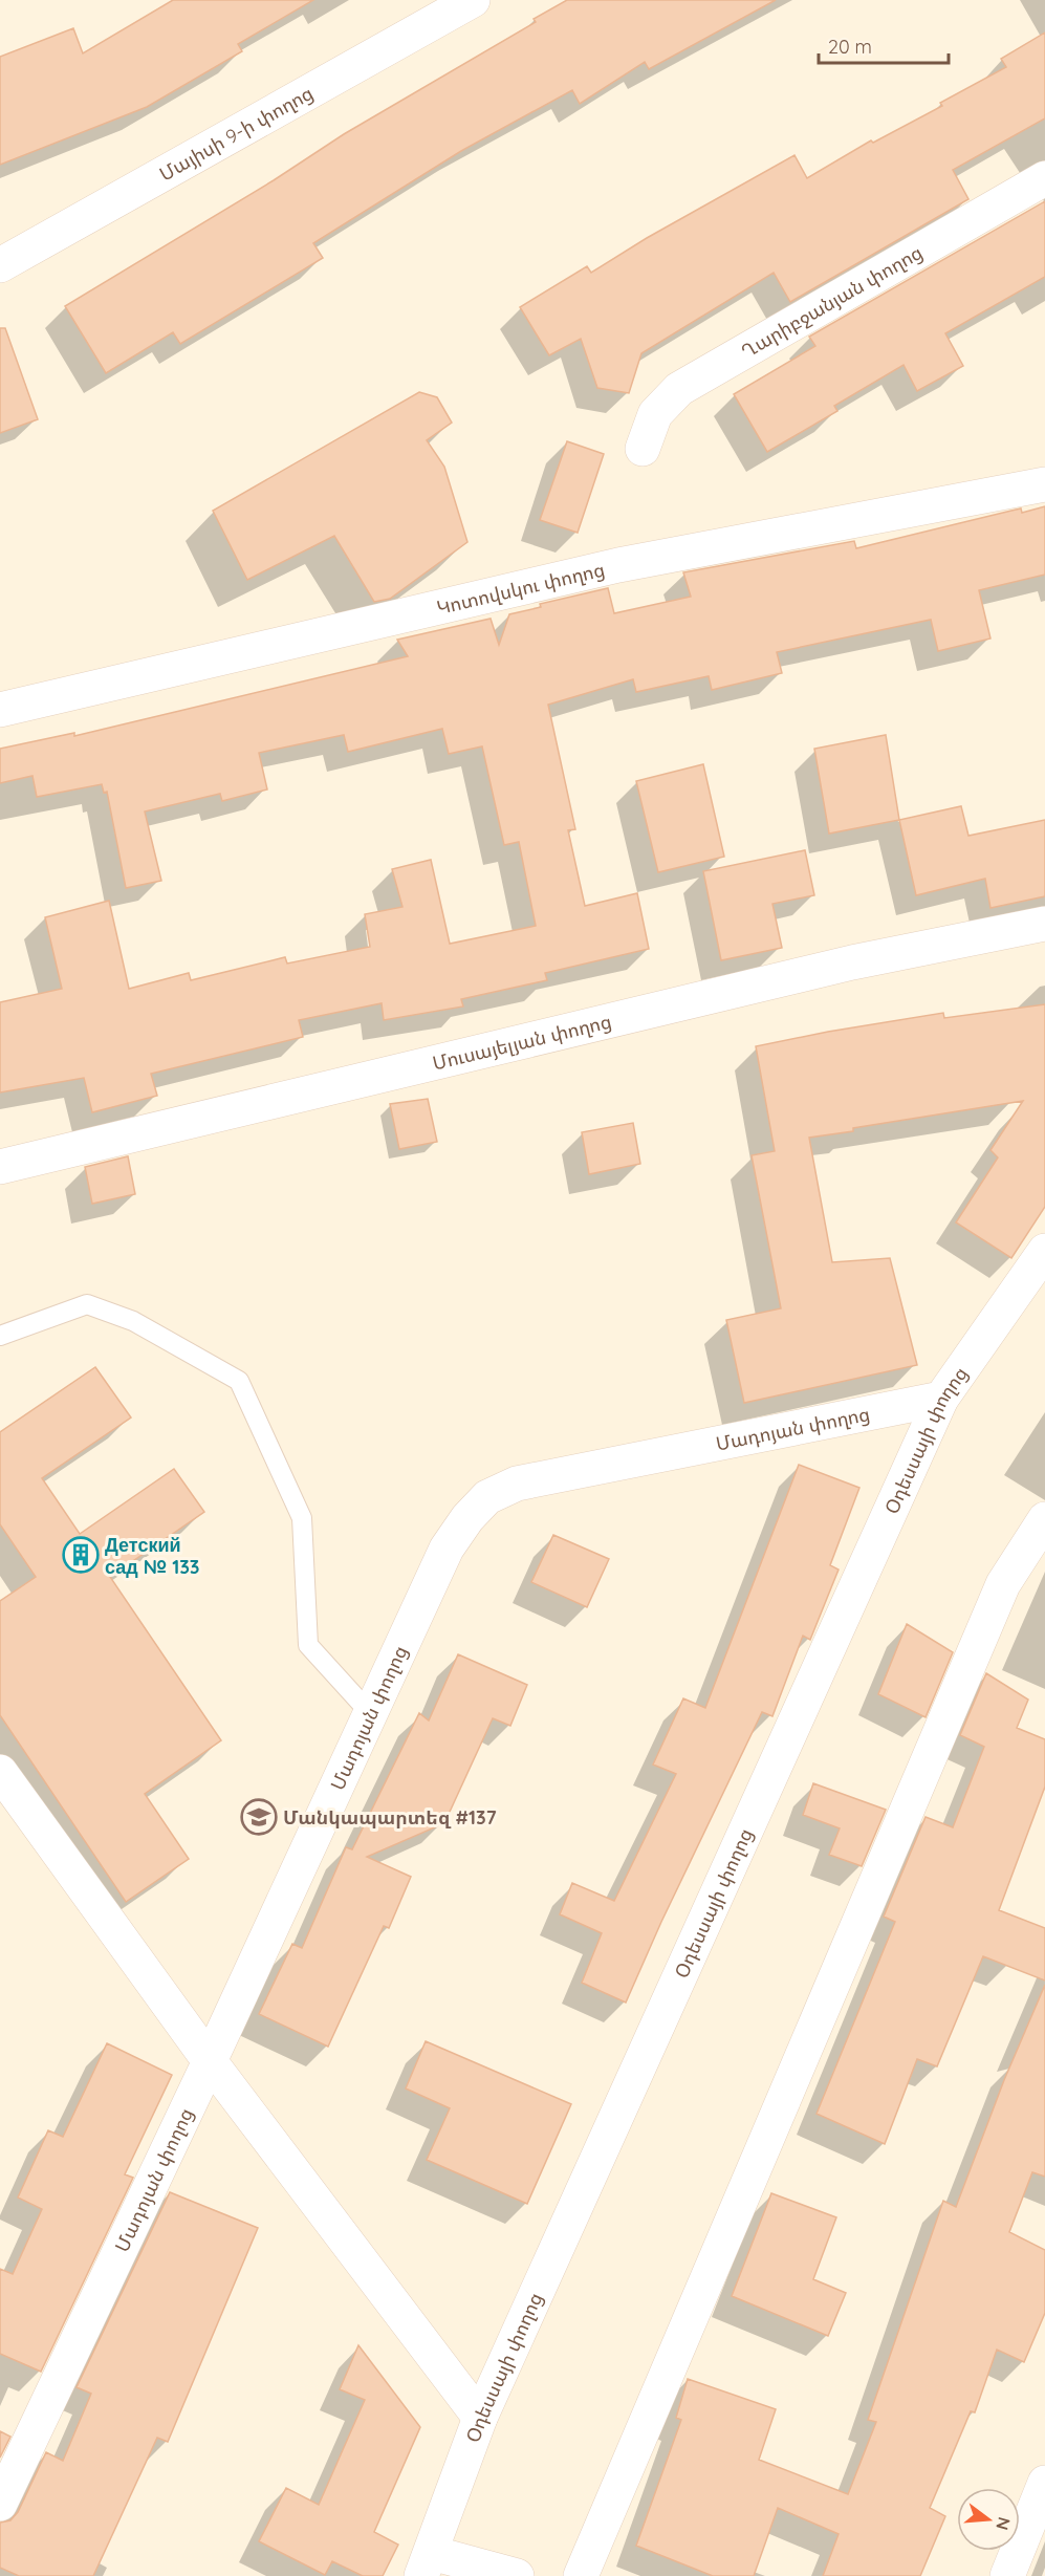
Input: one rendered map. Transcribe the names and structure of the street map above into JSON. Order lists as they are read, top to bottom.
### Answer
{
  "streets": {
    "street": [
      "Մայիսի 9-ի փողոց",
      "Ղարիբջանյան փողոց",
      "Կոտովսկու փողոց",
      "Մուսայելյան փողոց",
      "Մադոյան փողոց",
      "Օդեսսայի փողոց"
    ]
  },
  "crossings": [
    ["Մադոյան փողոց", "Օդեսսայի փողոց"]
  ],
  "places": {
    "building": ["Детский сад № 133"],
    "school or university": ["Մանկապարտեզ #137"]
  },
  "scale_bar": "20 m",
  "north": "right"
}
